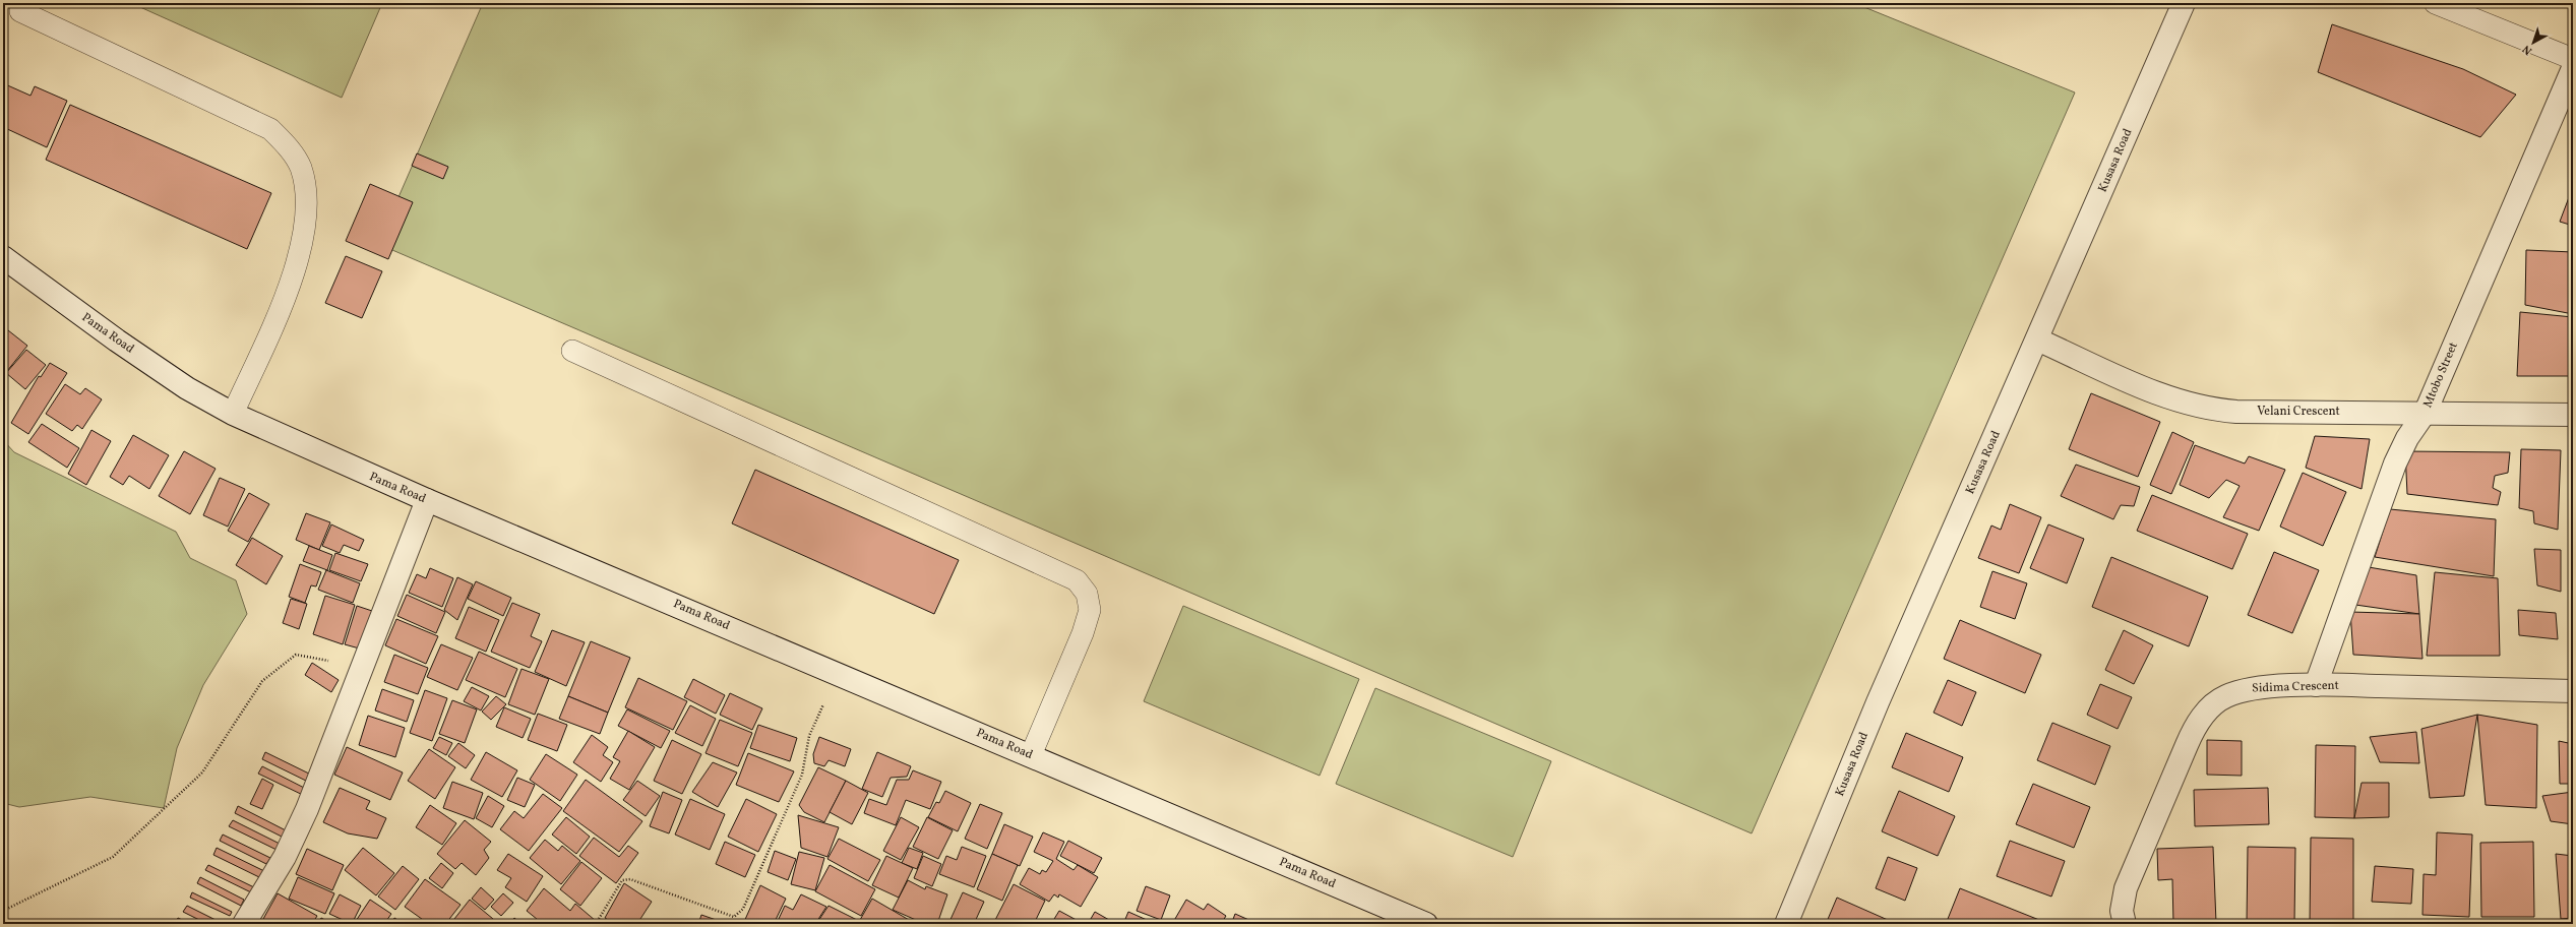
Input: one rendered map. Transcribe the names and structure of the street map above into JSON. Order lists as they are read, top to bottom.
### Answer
{
  "streets": {
    "street": [
      "Kusasa Road",
      "Pama Road",
      "Mtobo Street",
      "Velani Crescent",
      "Sidima Crescent"
    ]
  },
  "crossings": [
    ["Kusasa Road", "Velani Crescent"],
    ["Mtobo Street", "Velani Crescent"],
    ["Mtobo Street", "Sidima Crescent"]
  ],
  "north": "bottom left"
}
